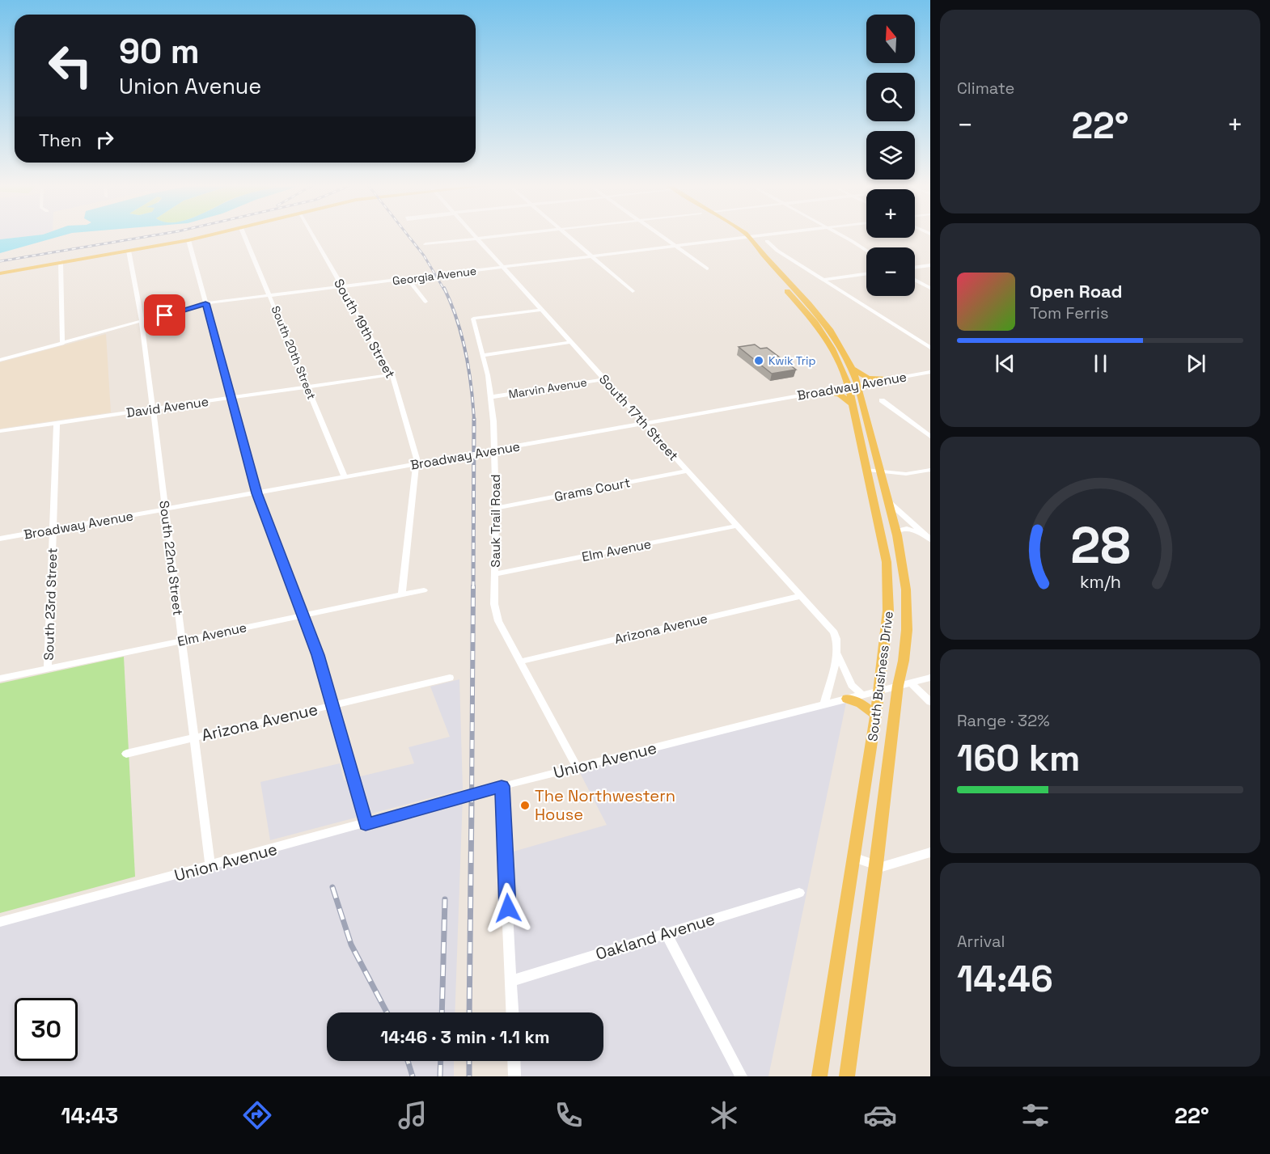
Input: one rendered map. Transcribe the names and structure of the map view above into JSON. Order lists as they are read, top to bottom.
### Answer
{
  "streets": {
    "main road": ["South Business Drive"],
    "street": [
      "Georgia Avenue",
      "South 19th Street",
      "South 20th Street",
      "Broadway Avenue",
      "Marvin Avenue",
      "David Avenue",
      "South 17th Street",
      "Grams Court",
      "Sauk Trail Road",
      "Elm Avenue",
      "South 22nd Street",
      "South 23rd Street",
      "Arizona Avenue",
      "Union Avenue",
      "Oakland Avenue"
    ]
  },
  "crossings": [
    ["Georgia Avenue", "South 19th Street"],
    ["Georgia Avenue", "South 20th Street"],
    ["Georgia Avenue", "South 17th Street"],
    ["Georgia Avenue", "South 22nd Street"],
    ["Georgia Avenue", "South Business Drive"],
    ["South 19th Street", "Broadway Avenue"],
    ["South 19th Street", "David Avenue"],
    ["South 19th Street", "Elm Avenue"],
    ["South 20th Street", "Broadway Avenue"],
    ["South 20th Street", "David Avenue"],
    ["Broadway Avenue", "South 17th Street"],
    ["Broadway Avenue", "Sauk Trail Road"],
    ["Broadway Avenue", "South 22nd Street"],
    ["Broadway Avenue", "South 23rd Street"],
    ["Broadway Avenue", "South Business Drive"],
    ["Marvin Avenue", "South 17th Street"],
    ["Marvin Avenue", "Sauk Trail Road"],
    ["David Avenue", "South 22nd Street"],
    ["David Avenue", "South 23rd Street"],
    ["South 17th Street", "Grams Court"],
    ["South 17th Street", "Sauk Trail Road"],
    ["South 17th Street", "Elm Avenue"],
    ["South 17th Street", "Arizona Avenue"],
    ["South 17th Street", "Union Avenue"],
    ["Grams Court", "Sauk Trail Road"],
    ["Sauk Trail Road", "Elm Avenue"],
    ["Sauk Trail Road", "Arizona Avenue"],
    ["Elm Avenue", "South 22nd Street"],
    ["Elm Avenue", "South 23rd Street"],
    ["South 22nd Street", "Arizona Avenue"],
    ["South 22nd Street", "Union Avenue"],
    ["South Business Drive", "Union Avenue"]
  ],
  "places": ["Kwik Trip", "The Northwestern House"],
  "north": "top",
  "page": {
    "tile": [
      "Climate",
      ["Range · 32%", "160 km"],
      ["Arrival", "14:46"]
    ],
    "map_buttons": ["+", "−"],
    "turn": ["90 m", "Union Avenue"],
    "heat": ["−", "22°", "+"],
    "then": "Then",
    "song": ["Open Road", "Tom Ferris"],
    "limit": "30",
    "trip": "14:46 · 3 min · 1.1 km",
    "tabs": ["14:43", "22°"],
    "gauge": ["28", "km/h"]
  }
}
